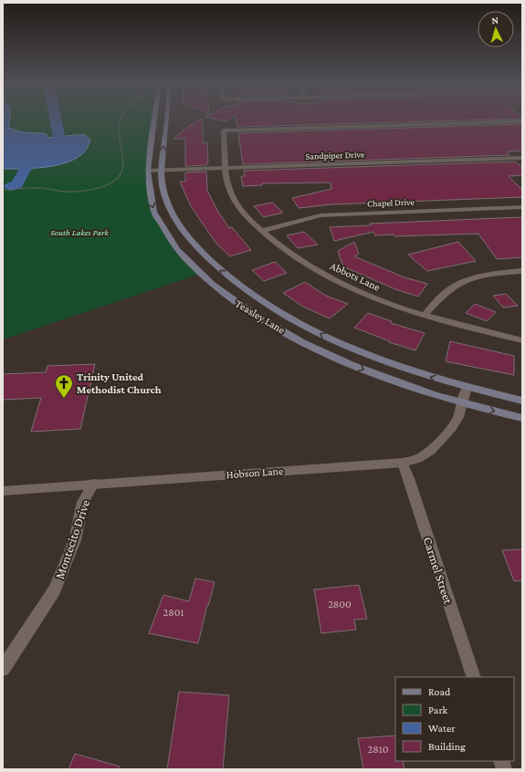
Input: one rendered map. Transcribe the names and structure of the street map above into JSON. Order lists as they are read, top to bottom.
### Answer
{
  "streets": {
    "main road": ["Teasley Lane"],
    "street": [
      "Sandpiper Drive",
      "Chapel Drive",
      "Abbots Lane",
      "Hobson Lane",
      "Montecito Drive",
      "Carmel Street"
    ]
  },
  "crossings": [
    ["Sandpiper Drive", "Abbots Lane"],
    ["Sandpiper Drive", "Teasley Lane"],
    ["Chapel Drive", "Abbots Lane"],
    ["Teasley Lane", "Hobson Lane"],
    ["Hobson Lane", "Montecito Drive"],
    ["Hobson Lane", "Carmel Street"]
  ],
  "parks": ["South Lakes Park"],
  "places": {
    "church": ["Trinity United Methodist Church"]
  },
  "house_numbers": ["2800", "2801", "2810"],
  "legend": [
    "Road",
    "Park",
    "Water",
    "Building"
  ],
  "north": "top"
}
